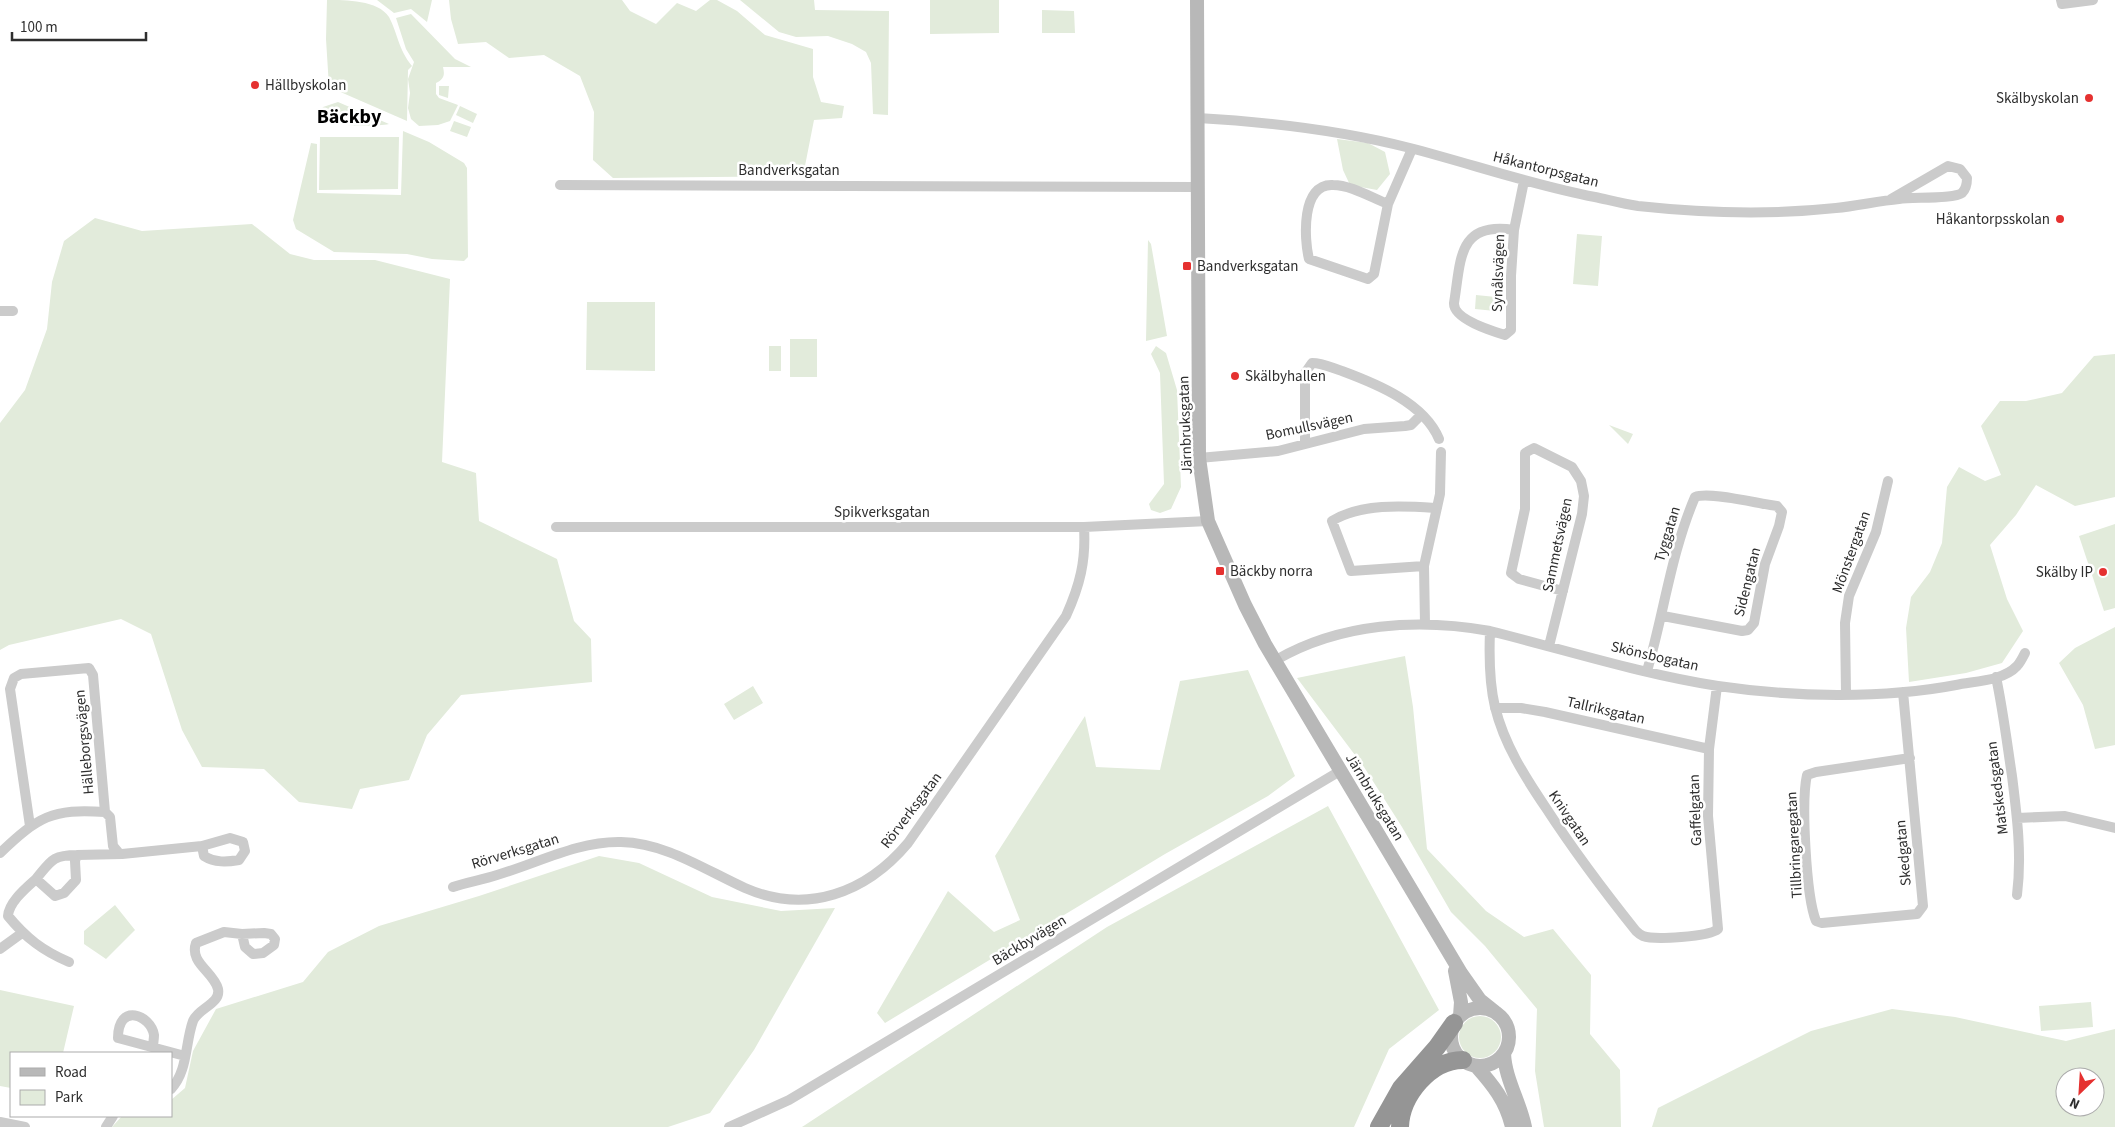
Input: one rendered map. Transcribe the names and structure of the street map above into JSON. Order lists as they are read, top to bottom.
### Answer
{
  "streets": {
    "street": [
      "Håkantorpsgatan",
      "Bandverksgatan",
      "Synålsvägen",
      "Järnbruksgatan",
      "Bomullsvägen",
      "Spikverksgatan",
      "Tyggatan",
      "Sammetsvägen",
      "Mönstergatan",
      "Sidengatan",
      "Skönsbogatan",
      "Tallriksgatan",
      "Hälleborgsvägen",
      "Matskedsgatan",
      "Rörverksgatan",
      "Gaffelgatan",
      "Knivgatan",
      "Tillbringaregatan",
      "Skedgatan",
      "Bäckbyvägen"
    ]
  },
  "crossings": [
    ["Håkantorpsgatan", "Synålsvägen"],
    ["Håkantorpsgatan", "Järnbruksgatan"],
    ["Bandverksgatan", "Järnbruksgatan"],
    ["Järnbruksgatan", "Bomullsvägen"],
    ["Järnbruksgatan", "Spikverksgatan"],
    ["Järnbruksgatan", "Skönsbogatan"],
    ["Järnbruksgatan", "Bäckbyvägen"],
    ["Spikverksgatan", "Rörverksgatan"],
    ["Tyggatan", "Sidengatan"],
    ["Tyggatan", "Skönsbogatan"],
    ["Sammetsvägen", "Skönsbogatan"],
    ["Mönstergatan", "Skönsbogatan"],
    ["Skönsbogatan", "Matskedsgatan"],
    ["Skönsbogatan", "Gaffelgatan"],
    ["Skönsbogatan", "Knivgatan"],
    ["Skönsbogatan", "Skedgatan"],
    ["Tallriksgatan", "Gaffelgatan"],
    ["Tallriksgatan", "Knivgatan"],
    ["Gaffelgatan", "Knivgatan"],
    ["Tillbringaregatan", "Skedgatan"]
  ],
  "districts": ["Bäckby"],
  "places": {
    "other": [
      "Hällbyskolan",
      "Skälbyskolan",
      "Håkantorpsskolan",
      "Skälbyhallen",
      "Skälby IP"
    ],
    "transit": ["Bandverksgatan", "Bäckby norra"]
  },
  "legend": ["Road", "Park"],
  "scale_bar": "100 m",
  "north": "bottom left"
}
